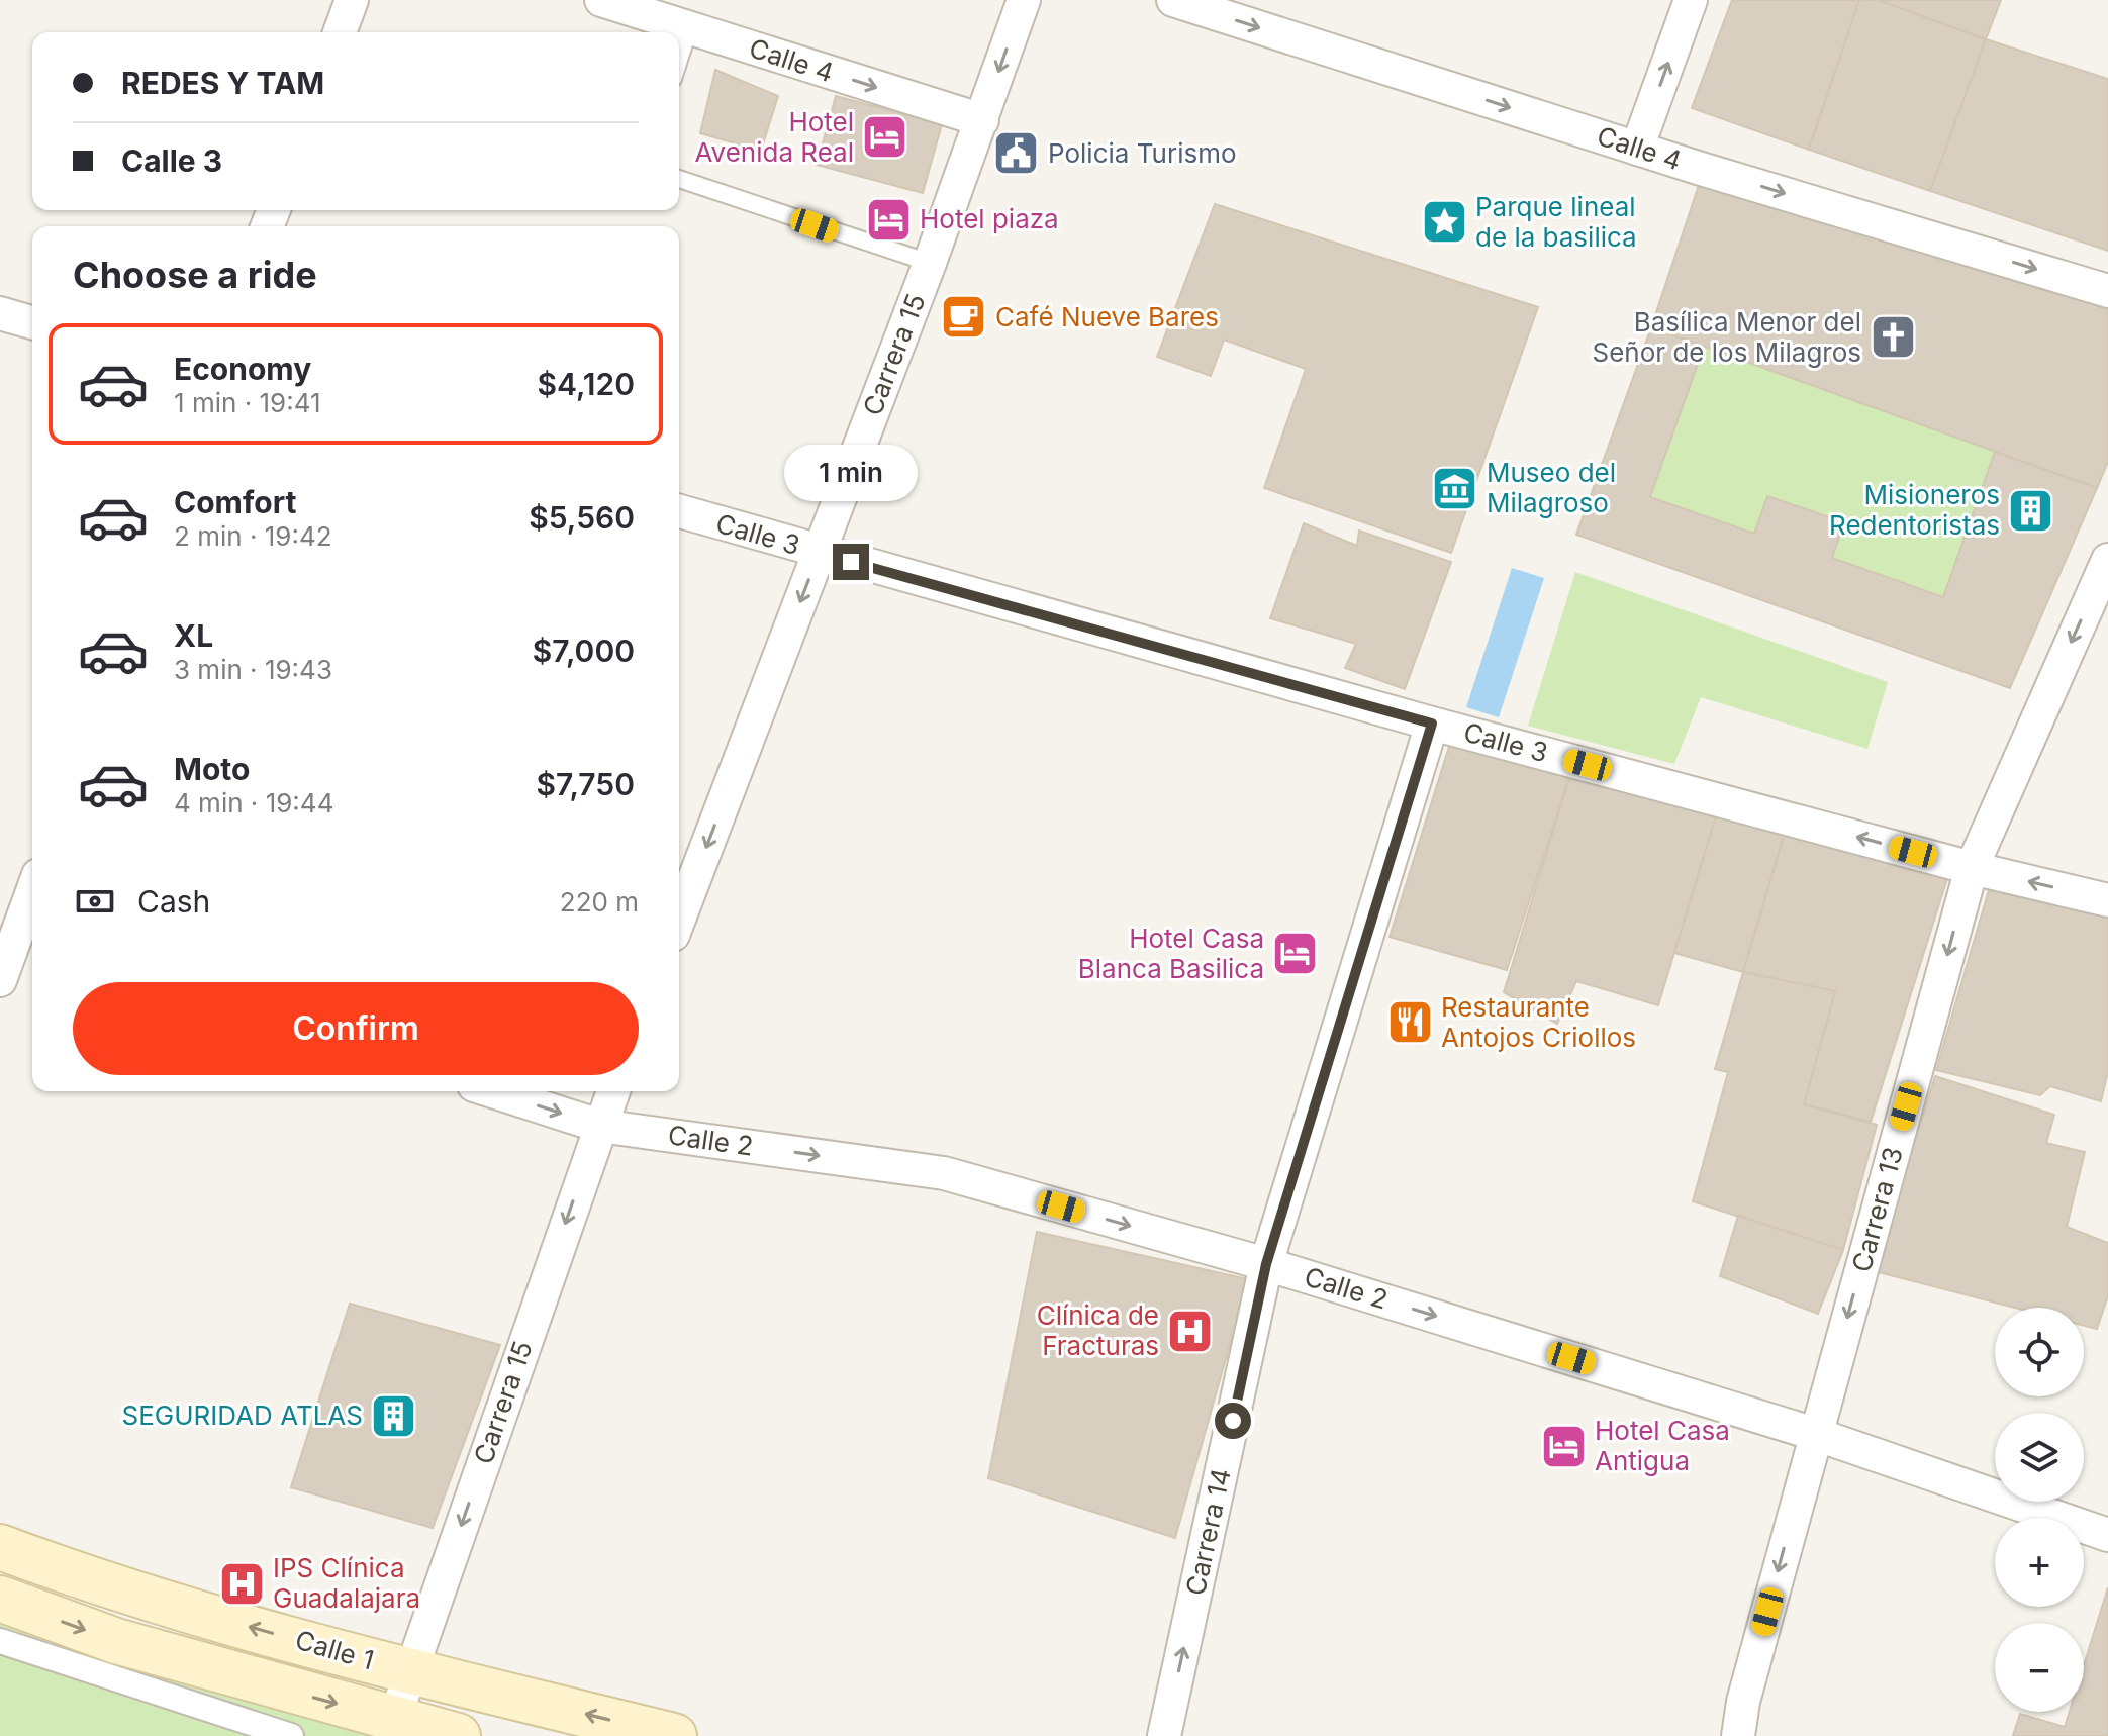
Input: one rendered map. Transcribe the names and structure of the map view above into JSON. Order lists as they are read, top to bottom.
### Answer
{
  "streets": {
    "main road": ["Calle 1"],
    "street": [
      "Calle 4",
      "Carrera 15",
      "Calle 3",
      "Calle 2",
      "Carrera 13",
      "Carrera 14"
    ]
  },
  "crossings": [
    ["Calle 4", "Carrera 15"],
    ["Carrera 15", "Calle 3"],
    ["Carrera 15", "Calle 2"],
    ["Carrera 15", "Calle 1"],
    ["Calle 3", "Carrera 13"],
    ["Calle 3", "Carrera 14"],
    ["Calle 2", "Carrera 13"],
    ["Calle 2", "Carrera 14"]
  ],
  "one_way": [
    "Calle 4",
    "Carrera 15",
    "Calle 3",
    "Calle 2",
    "Carrera 13",
    "Carrera 14"
  ],
  "places": {
    "hotel": [
      "Hotel Avenida Real",
      "Hotel piaza",
      "Hotel Casa Blanca Basilica",
      "Hotel Casa Antigua"
    ],
    "public building": ["Policia Turismo"],
    "place": ["Parque lineal de la basilica"],
    "cafe": ["Café Nueve Bares"],
    "church": ["Basílica Menor del Señor de los Milagros"],
    "museum": ["Museo del Milagroso"],
    "building": ["Misioneros Redentoristas", "SEGURIDAD ATLAS"],
    "restaurant": ["Restaurante Antojos Criollos"],
    "hospital": ["Clínica de Fracturas", "IPS Clínica Guadalajara"]
  },
  "page": {
    "banner": ["REDES Y TAM", "Calle 3"],
    "heading": "Choose a ride",
    "list": [
      {
        "name": "Economy",
        "note": "1 min · 19:41",
        "value": "$4,120"
      },
      {
        "name": "Comfort",
        "note": "2 min · 19:42",
        "value": "$5,560"
      },
      {
        "name": "XL",
        "note": "3 min · 19:43",
        "value": "$7,000"
      },
      {
        "name": "Moto",
        "note": "4 min · 19:44",
        "value": "$7,750"
      }
    ],
    "bubble": "1 min",
    "pay": ["Cash", "220 m"],
    "buttons": "Confirm",
    "map_buttons": ["+", "−"]
  }
}
